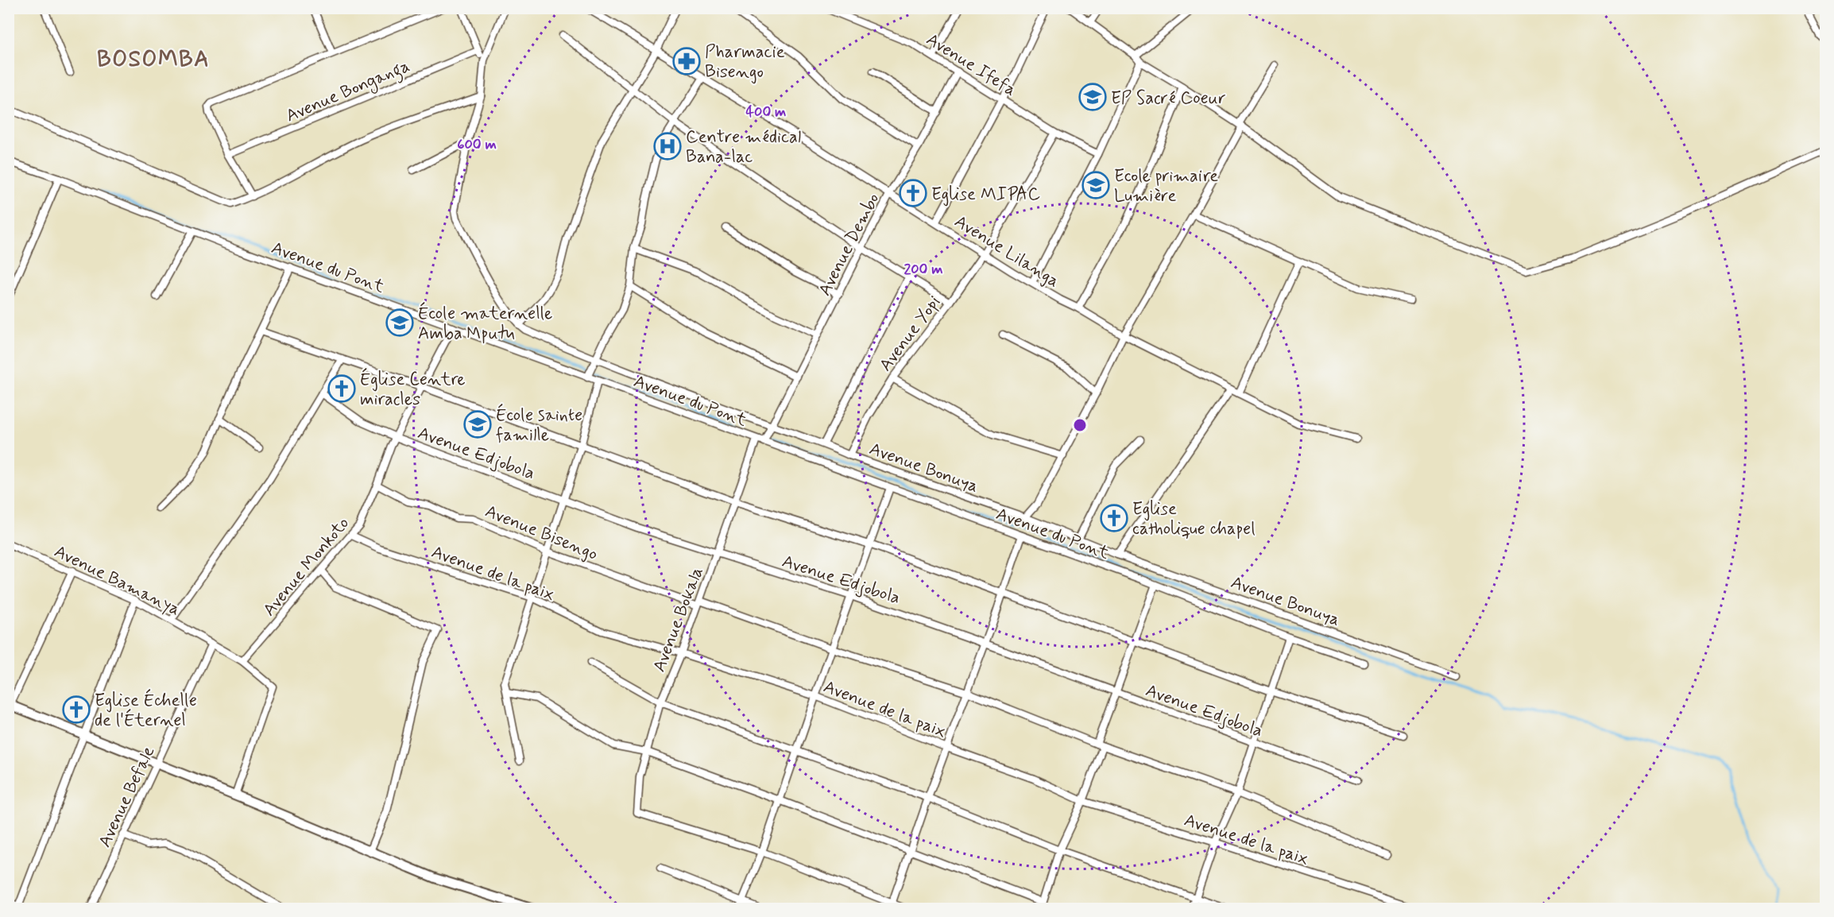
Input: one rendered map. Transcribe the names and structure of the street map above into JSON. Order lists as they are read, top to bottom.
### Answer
{
  "streets": {
    "street": [
      "Avenue Ifefa",
      "Avenue Bonganga",
      "Avenue Dembo",
      "Avenue Lilanga",
      "Avenue du Pont",
      "Avenue Yopi",
      "Avenue Edjobola",
      "Avenue Bonuya",
      "Avenue Bisengo",
      "Avenue Monkoto",
      "Avenue de la paix",
      "Avenue Bamanya",
      "Avenue Bokala",
      "Avenue Befale"
    ]
  },
  "crossings": [
    ["Avenue Ifefa", "Avenue Dembo"],
    ["Avenue Ifefa", "Avenue Yopi"],
    ["Avenue Dembo", "Avenue Lilanga"],
    ["Avenue Dembo", "Avenue du Pont"],
    ["Avenue Dembo", "Avenue Bonuya"],
    ["Avenue Lilanga", "Avenue Yopi"],
    ["Avenue du Pont", "Avenue Bonuya"],
    ["Avenue du Pont", "Avenue Monkoto"],
    ["Avenue du Pont", "Avenue Bokala"],
    ["Avenue Yopi", "Avenue Bonuya"],
    ["Avenue Edjobola", "Avenue Monkoto"],
    ["Avenue Edjobola", "Avenue Bokala"],
    ["Avenue Bisengo", "Avenue Monkoto"],
    ["Avenue Bisengo", "Avenue Bokala"],
    ["Avenue Monkoto", "Avenue de la paix"],
    ["Avenue Monkoto", "Avenue Bamanya"],
    ["Avenue de la paix", "Avenue Bokala"],
    ["Avenue Bamanya", "Avenue Befale"]
  ],
  "districts": ["BOSOMBA"],
  "places": {
    "pharmacy": ["Pharmacie Bisengo"],
    "school or university": [
      "EP Sacré Coeur",
      "Ecole primaire Lumière",
      "École maternelle Amba Mputu",
      "École sainte famille"
    ],
    "hospital": ["Centre médical Bana-lac"],
    "church": [
      "Eglise MIPAC",
      "Église Centre miracles",
      "Eglise catholique chapel",
      "Eglise Échelle de l'Éternel"
    ]
  },
  "rings": ["400 m", "600 m", "200 m"]
}
